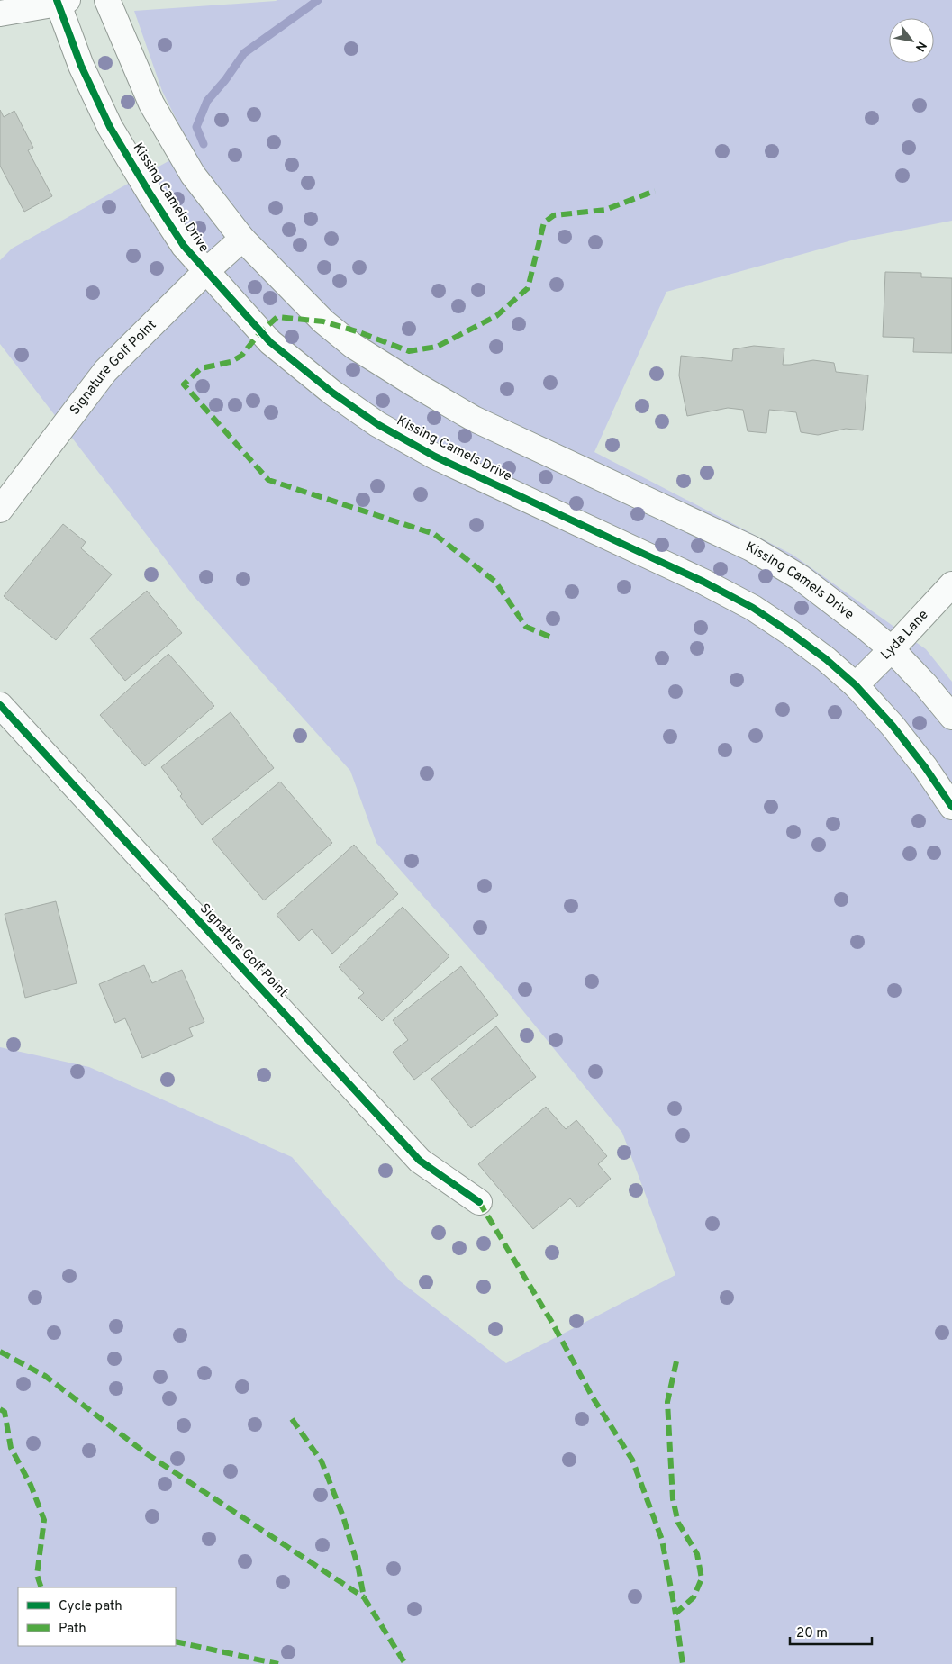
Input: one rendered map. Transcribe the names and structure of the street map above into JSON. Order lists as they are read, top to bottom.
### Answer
{
  "streets": {
    "street": ["Kissing Camels Drive", "Signature Golf Point", "Lyda Lane"]
  },
  "crossings": [
    ["Kissing Camels Drive", "Signature Golf Point"],
    ["Kissing Camels Drive", "Lyda Lane"]
  ],
  "legend": ["Cycle path", "Path"],
  "scale_bar": "20 m",
  "north": "bottom right"
}
